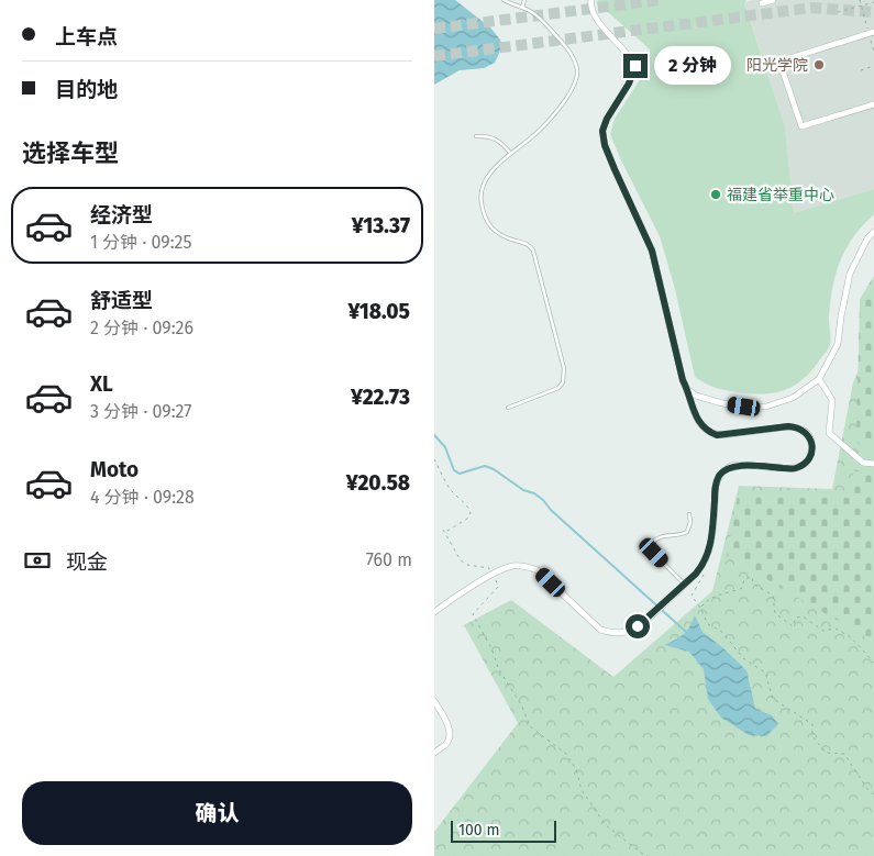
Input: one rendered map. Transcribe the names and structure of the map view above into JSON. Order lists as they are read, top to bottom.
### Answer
{
  "places": ["阳光学院", "福建省举重中心"],
  "scale_bar": "100 m",
  "page": {
    "banner": ["上车点", "目的地"],
    "bubble": "2 分钟",
    "heading": "选择车型",
    "list": [
      {
        "name": "经济型",
        "note": "1 分钟 · 09:25",
        "value": "¥13.37"
      },
      {
        "name": "舒适型",
        "note": "2 分钟 · 09:26",
        "value": "¥18.05"
      },
      {
        "name": "XL",
        "note": "3 分钟 · 09:27",
        "value": "¥22.73"
      },
      {
        "name": "Moto",
        "note": "4 分钟 · 09:28",
        "value": "¥20.58"
      }
    ],
    "pay": ["现金", "760 m"],
    "buttons": "确认",
    "scale": "100 m"
  }
}
